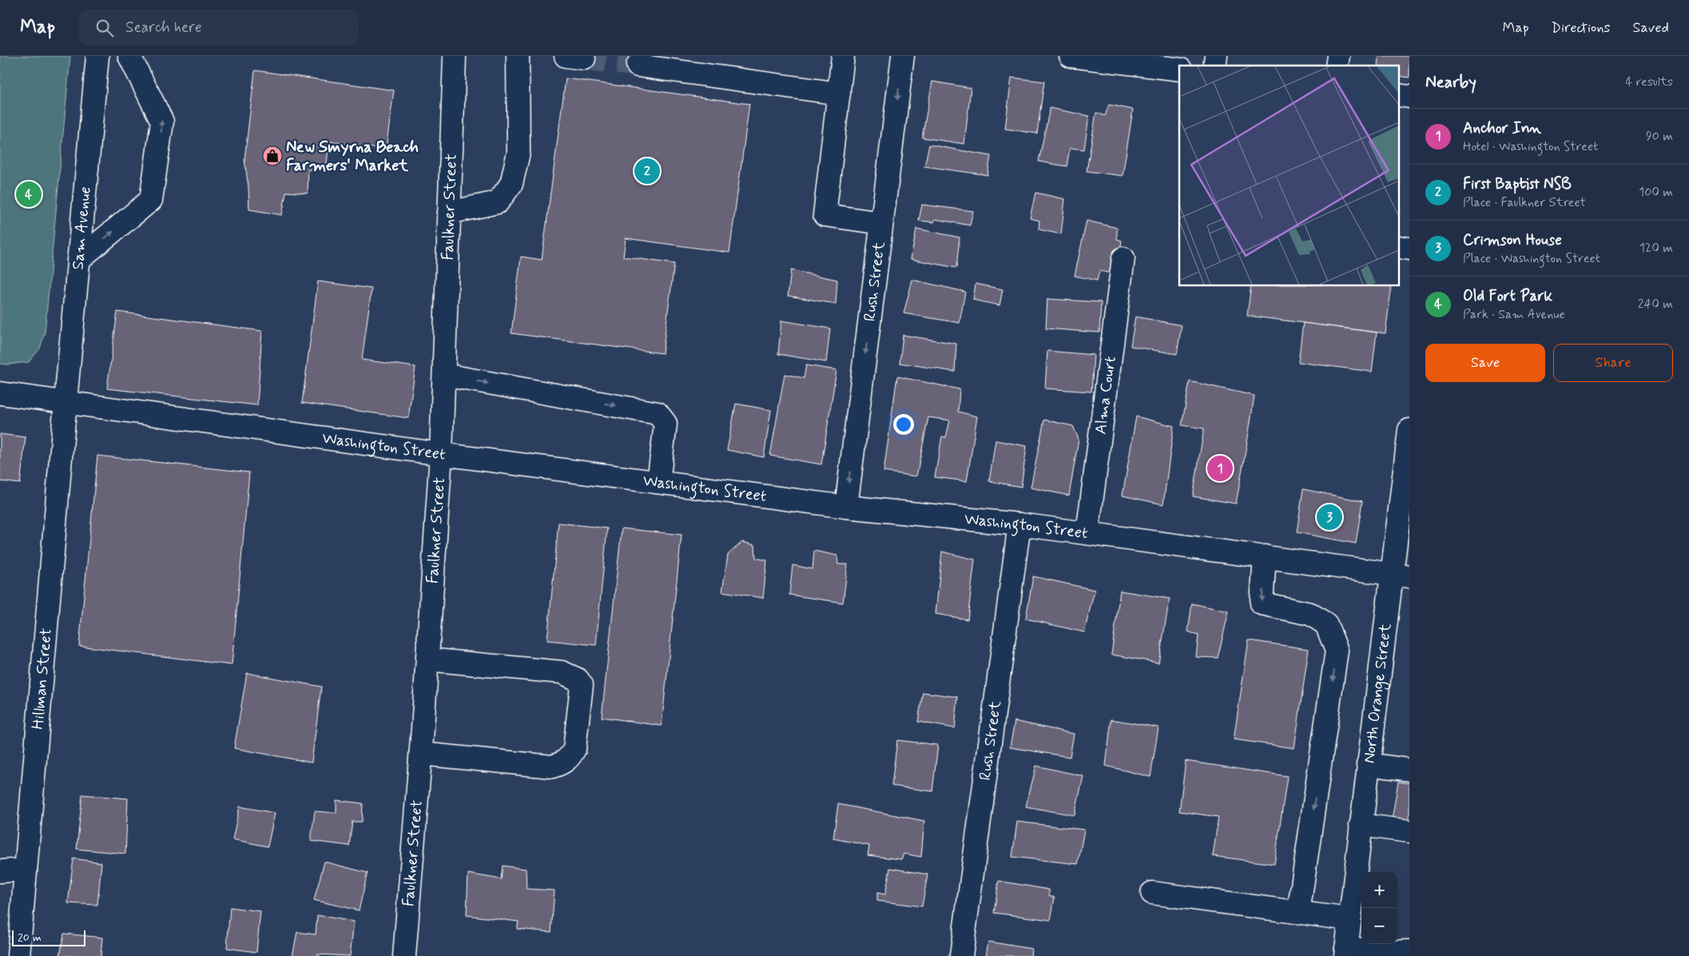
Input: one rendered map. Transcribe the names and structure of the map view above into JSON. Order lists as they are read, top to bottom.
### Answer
{
  "streets": {
    "street": [
      "Faulkner Street",
      "Sam Avenue",
      "Rush Street",
      "Alma Court",
      "Washington Street",
      "Hillman Street",
      "North Orange Street"
    ]
  },
  "crossings": [
    ["Faulkner Street", "Washington Street"],
    ["Sam Avenue", "Washington Street"],
    ["Sam Avenue", "Hillman Street"],
    ["Rush Street", "Washington Street"],
    ["Alma Court", "Washington Street"],
    ["Washington Street", "Hillman Street"],
    ["Washington Street", "North Orange Street"]
  ],
  "one_way": ["Rush Street"],
  "places": {
    "shop": ["New Smyrna Beach Farmers' Market"]
  },
  "scale_bar": "20 m",
  "page": {
    "header": "Map",
    "search": "Search here",
    "nav": ["Map", "Directions", "Saved"],
    "heading": ["Nearby", "4 results"],
    "list": [
      {
        "mark": "1",
        "name": "Anchor Inn",
        "note": "Hotel · Washington Street",
        "value": "90 m"
      },
      {
        "mark": "2",
        "name": "First Baptist NSB",
        "note": "Place · Faulkner Street",
        "value": "100 m"
      },
      {
        "mark": "3",
        "name": "Crimson House",
        "note": "Place · Washington Street",
        "value": "120 m"
      },
      {
        "mark": "4",
        "name": "Old Fort Park",
        "note": "Park · Sam Avenue",
        "value": "240 m"
      }
    ],
    "pins": [
      "2",
      "4",
      "1",
      "3"
    ],
    "buttons": ["Save", "Share"],
    "map_buttons": ["+", "−"],
    "scale": "20 m"
  }
}
